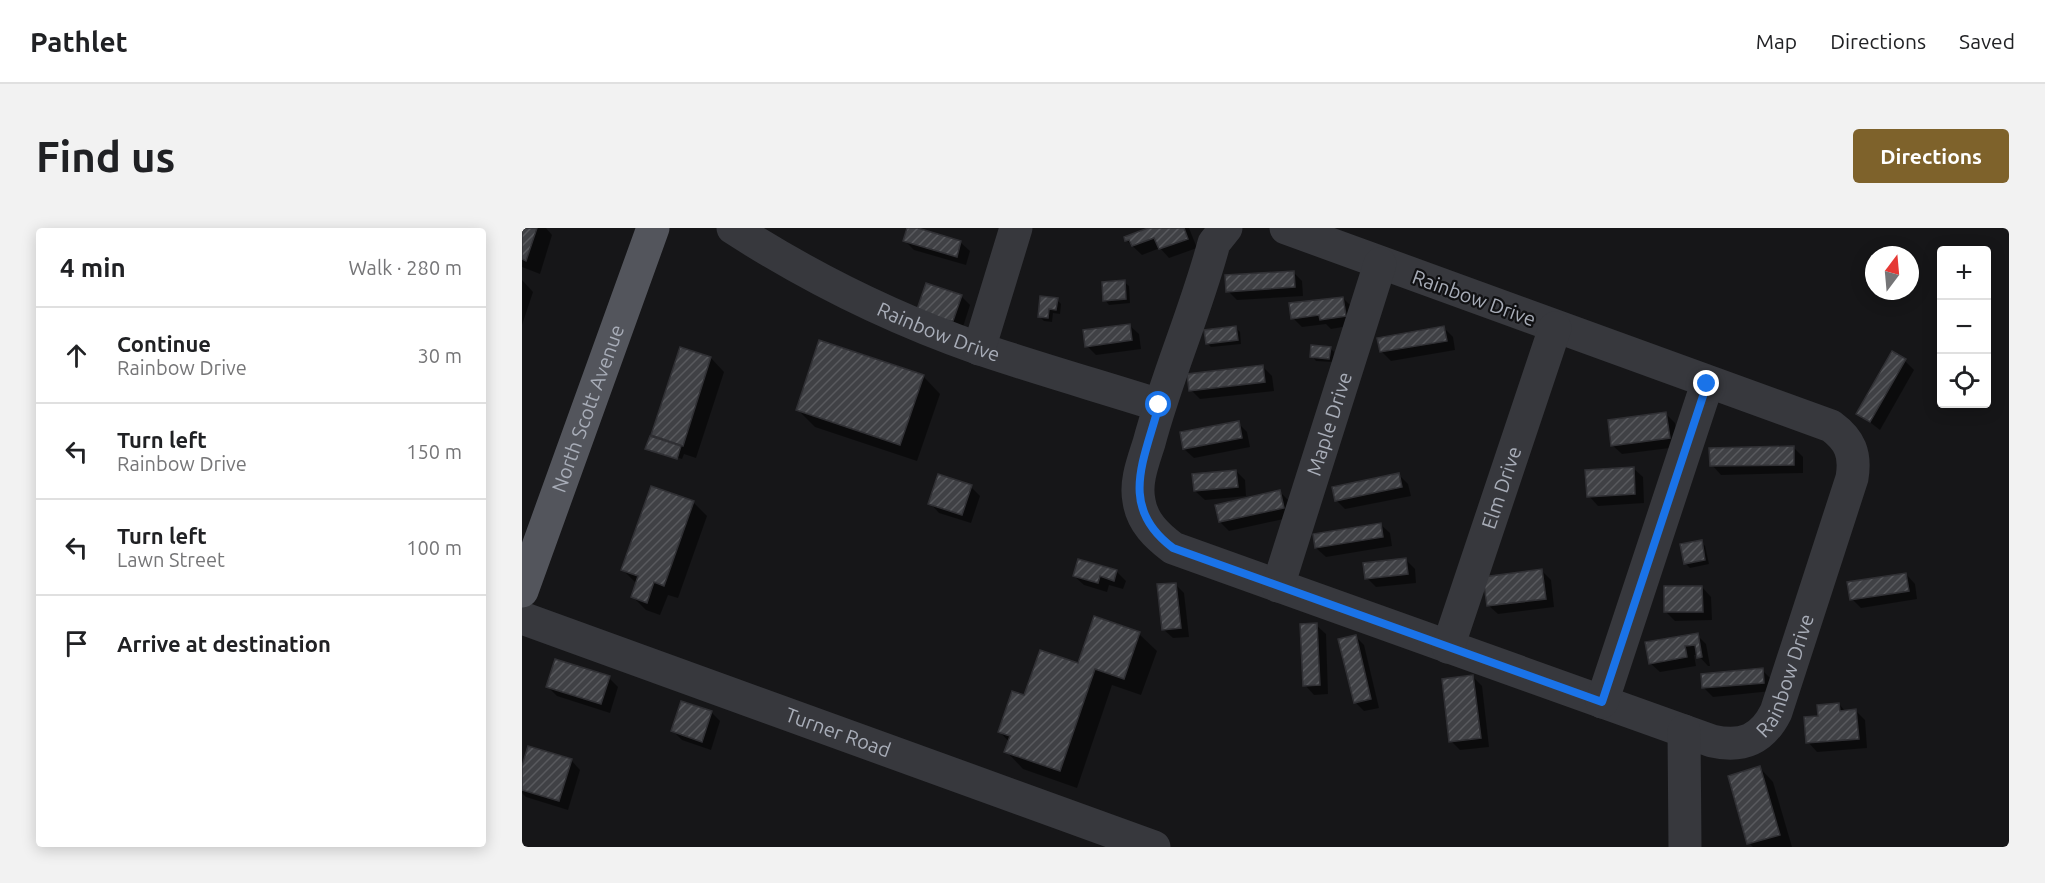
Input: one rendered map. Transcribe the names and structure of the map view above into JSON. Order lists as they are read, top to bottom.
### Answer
{
  "streets": {
    "main road": ["North Scott Avenue"],
    "street": [
      "Rainbow Drive",
      "Maple Drive",
      "Elm Drive",
      "Turner Road"
    ]
  },
  "crossings": [
    ["Rainbow Drive", "Maple Drive"],
    ["Rainbow Drive", "Elm Drive"]
  ],
  "north": "top",
  "page": {
    "header": "Pathlet",
    "nav": ["Map", "Directions", "Saved"],
    "buttons": "Directions",
    "title": "Find us",
    "heading": ["4 min", "Walk · 280 m"],
    "map_buttons": ["+", "−"],
    "list": [
      ["Continue", "Rainbow Drive", "30 m"],
      ["Turn left", "Rainbow Drive", "150 m"],
      ["Turn left", "Lawn Street", "100 m"],
      "Arrive at destination"
    ]
  }
}
